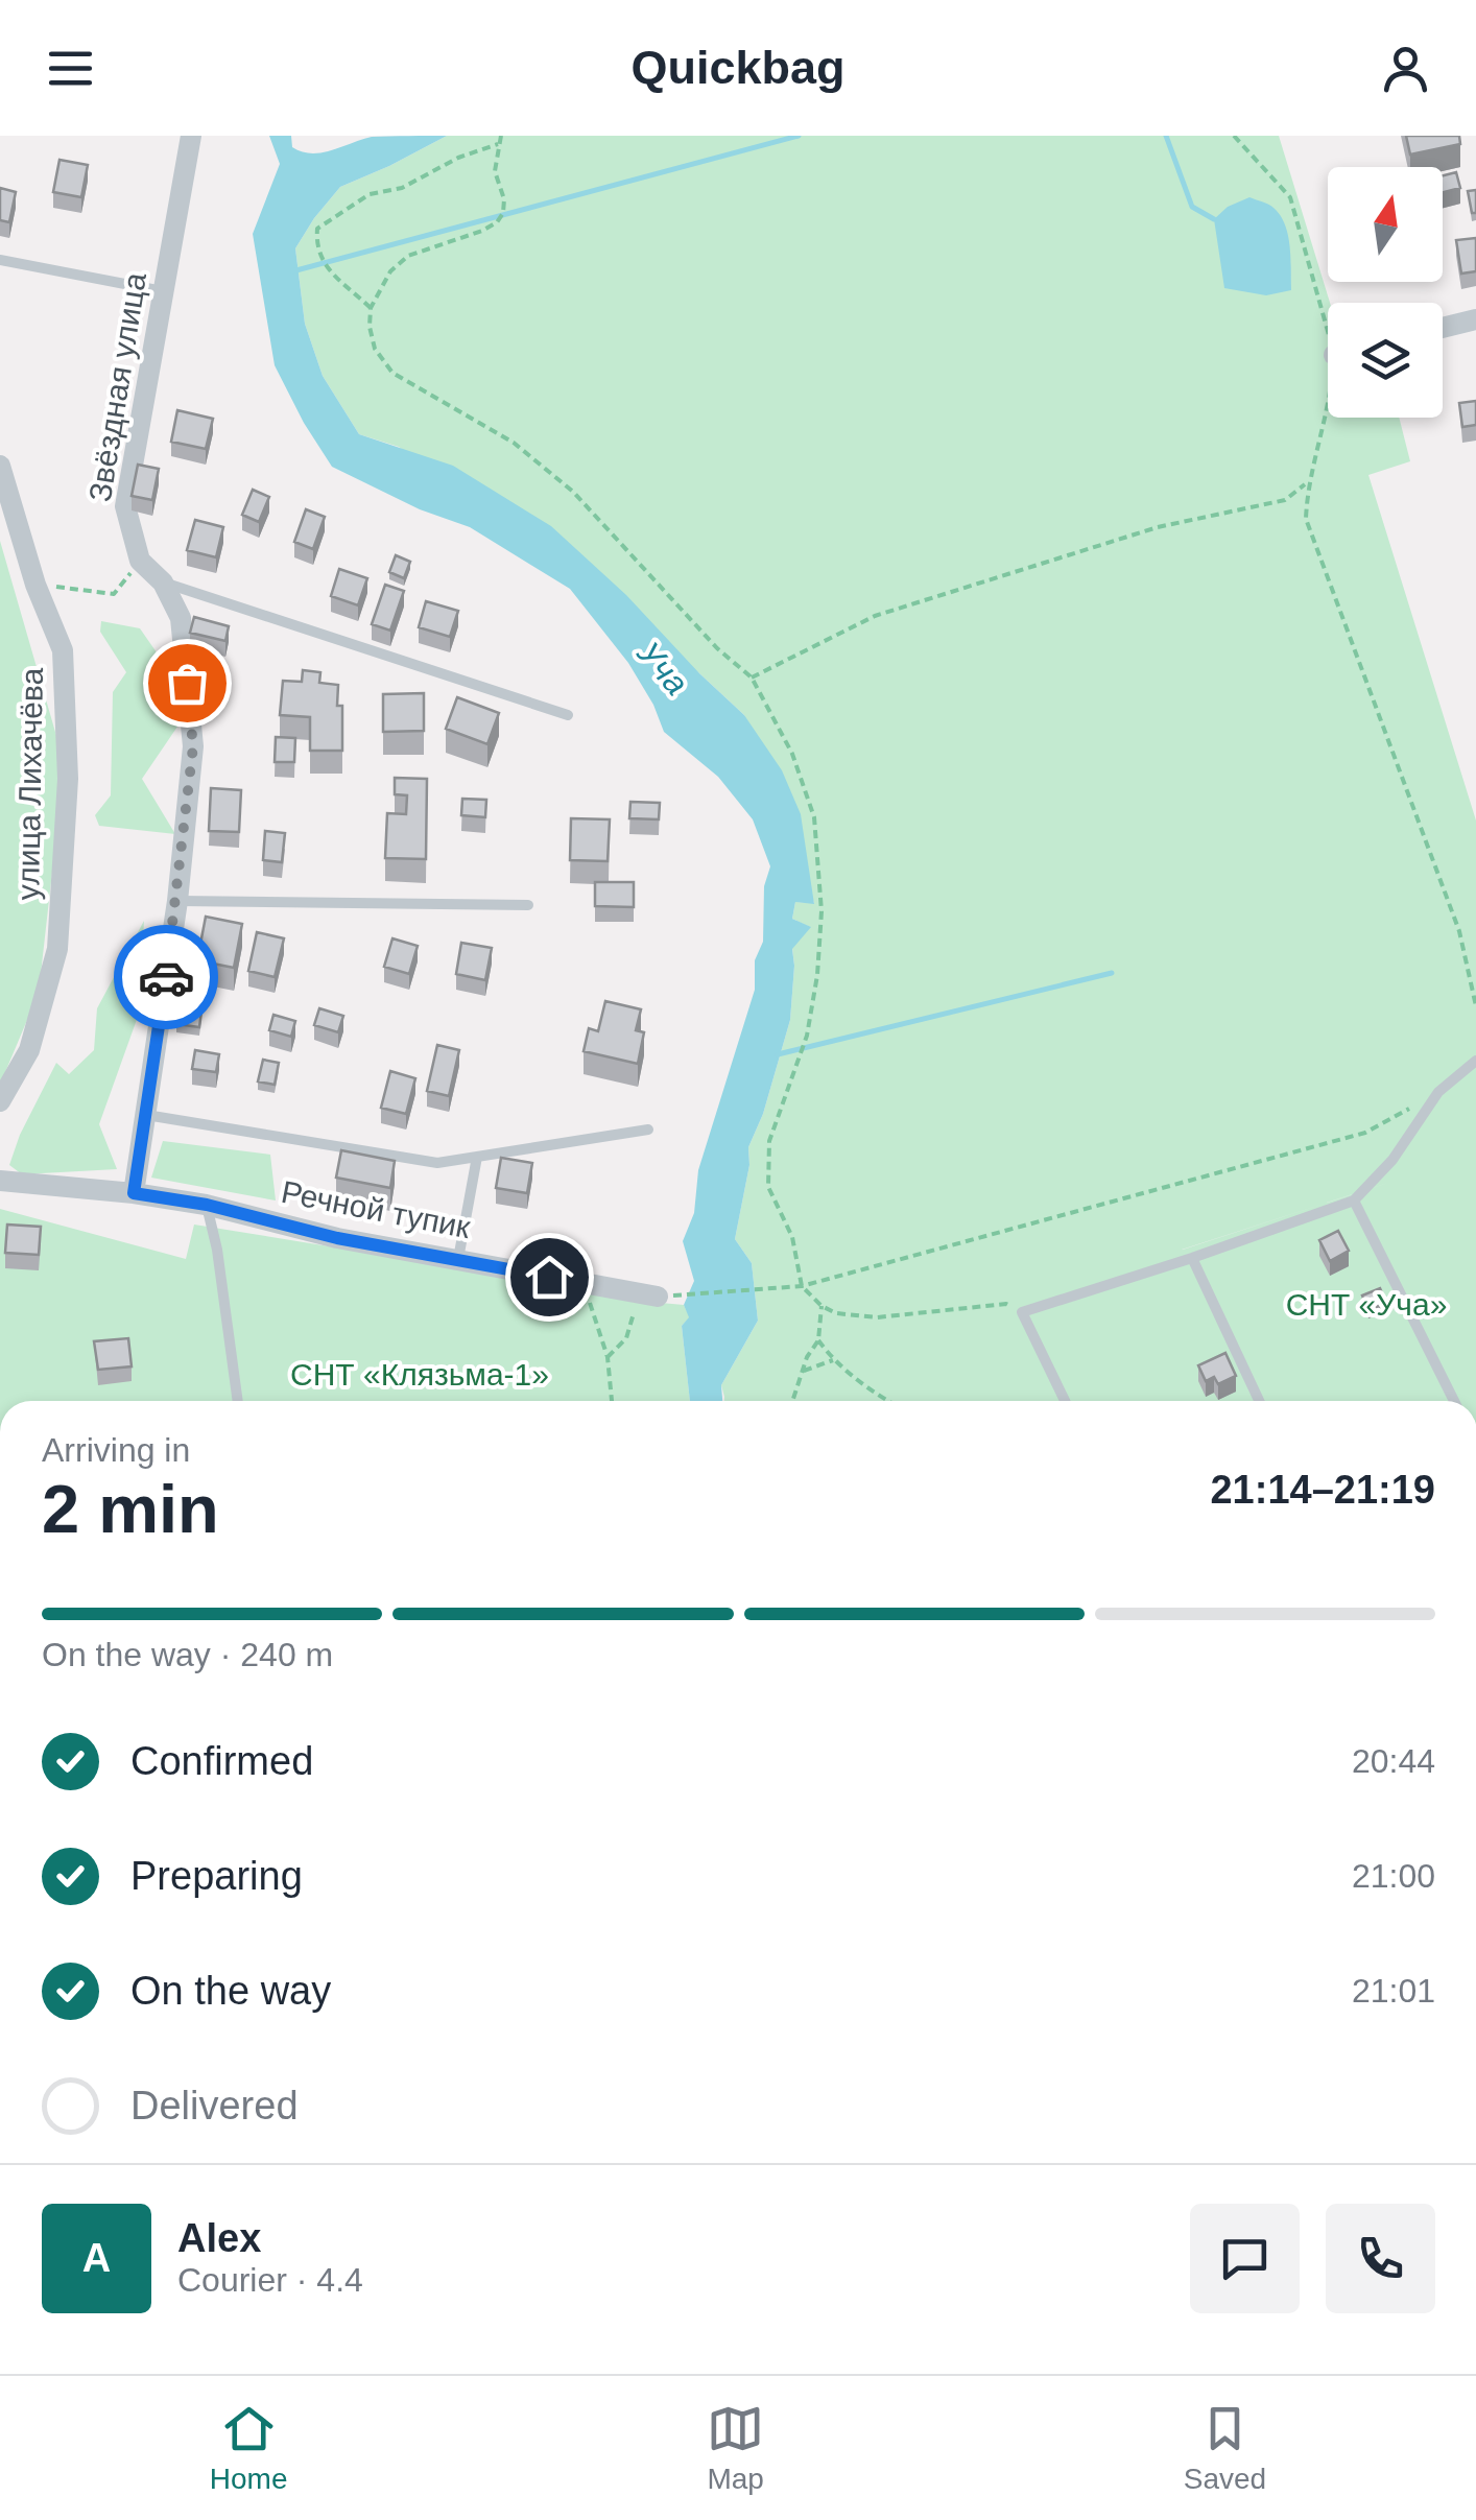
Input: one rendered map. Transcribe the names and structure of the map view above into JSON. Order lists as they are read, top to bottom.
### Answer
{
  "streets": {
    "street": ["Звёздная улица", "улица Лихачёва", "Речной тупик"]
  },
  "water": ["Уча"],
  "parks": ["СНТ «Уча»", "СНТ «Клязьма-1»"],
  "north": "top",
  "page": {
    "header": "Quickbag",
    "heading": ["2 min", "Arriving in", "21:14–21:19"],
    "panel": ["Alex", "Courier · 4.4"],
    "bar": "On the way · 240 m",
    "list": [
      ["Confirmed", "20:44"],
      ["Preparing", "21:00"],
      ["On the way", "21:01"],
      "Delivered"
    ],
    "round": "A",
    "tabs": ["Home", "Map", "Saved"]
  }
}
